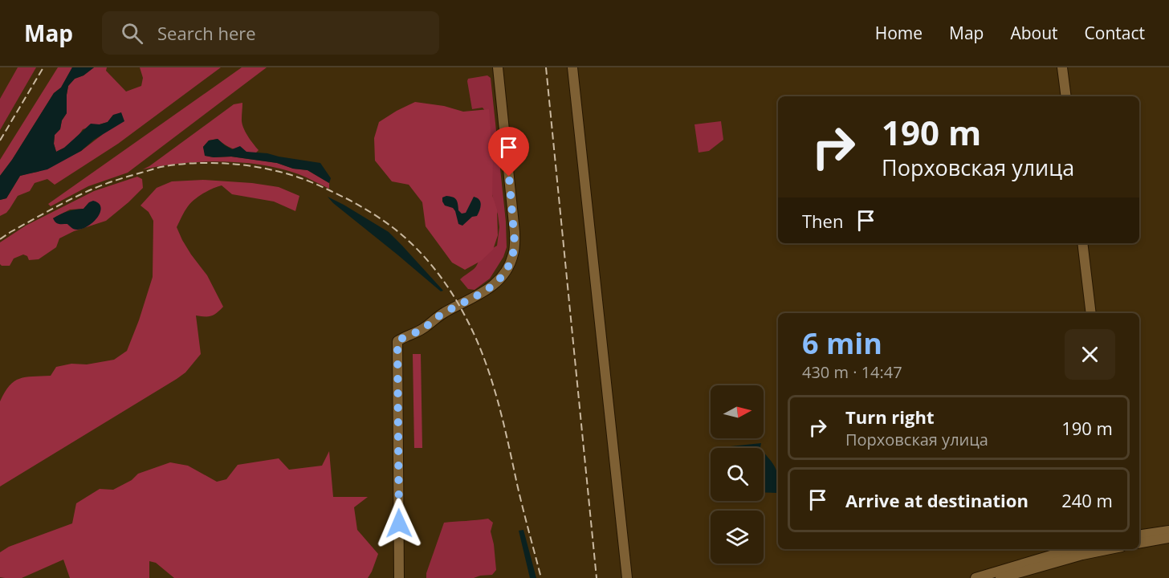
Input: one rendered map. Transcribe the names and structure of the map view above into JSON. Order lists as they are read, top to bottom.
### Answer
{
  "north": "right",
  "page": {
    "header": "Map",
    "search": "Search here",
    "nav": [
      "Home",
      "Map",
      "About",
      "Contact"
    ],
    "turn": ["190 m", "Порховская улица"],
    "then": "Then",
    "heading": ["6 min", "430 m · 14:47"],
    "list": [
      {
        "name": "Turn right",
        "note": "Порховская улица",
        "value": "190 m"
      },
      {
        "name": "Arrive at destination",
        "value": "240 m"
      }
    ]
  }
}
